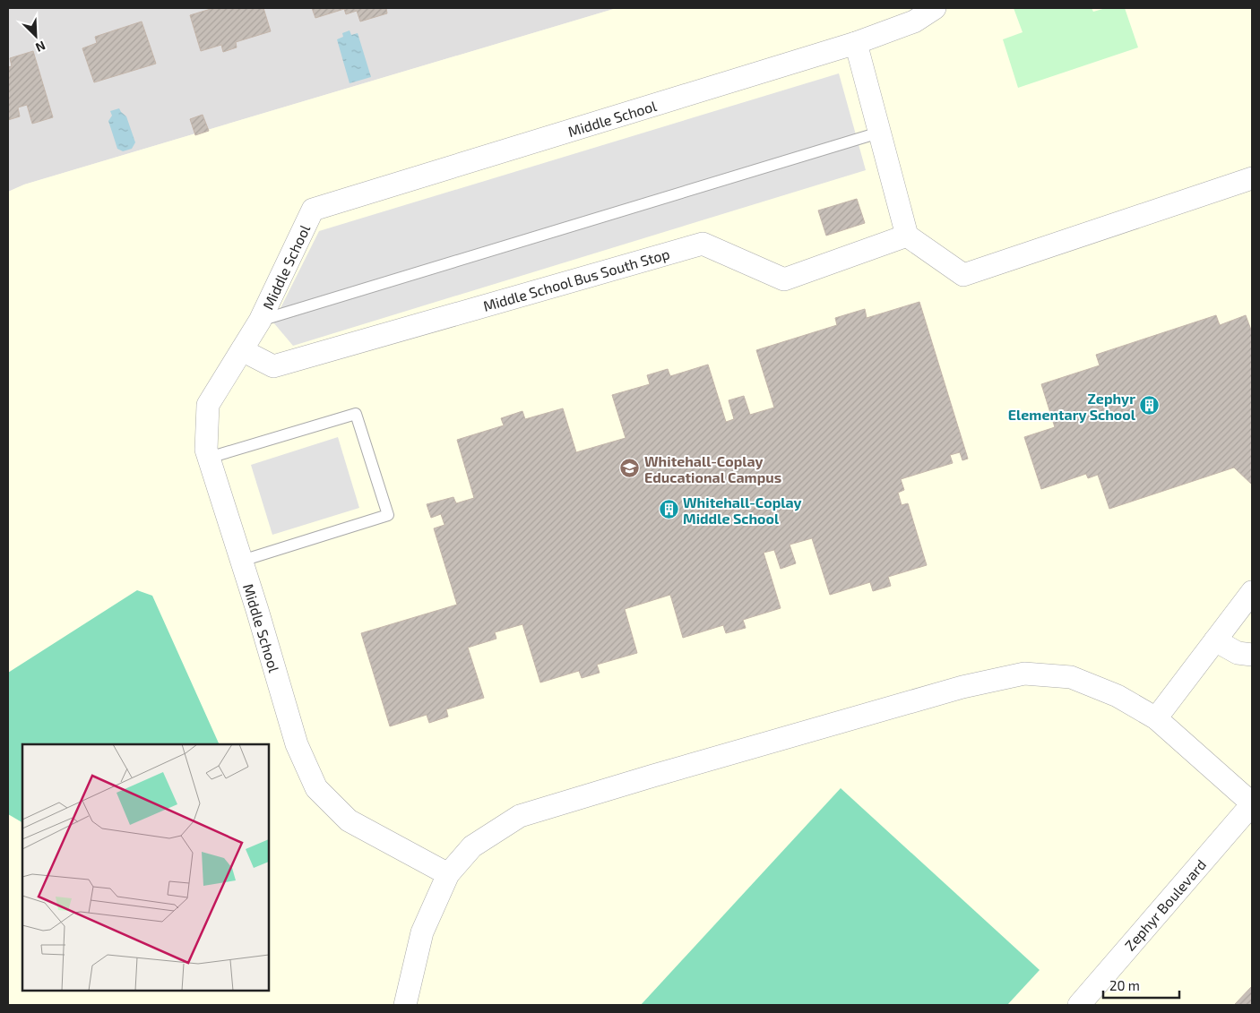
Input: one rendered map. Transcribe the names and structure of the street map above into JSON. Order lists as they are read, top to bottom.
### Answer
{
  "streets": {
    "street": ["Middle School", "Middle School Bus South Stop", "Zephyr Boulevard"]
  },
  "crossings": [
    ["Middle School", "Middle School Bus South Stop"]
  ],
  "places": {
    "building": ["Zephyr Elementary School", "Whitehall-Coplay Middle School"],
    "school or university": ["Whitehall-Coplay Educational Campus"]
  },
  "scale_bar": "20 m",
  "north": "bottom right"
}
